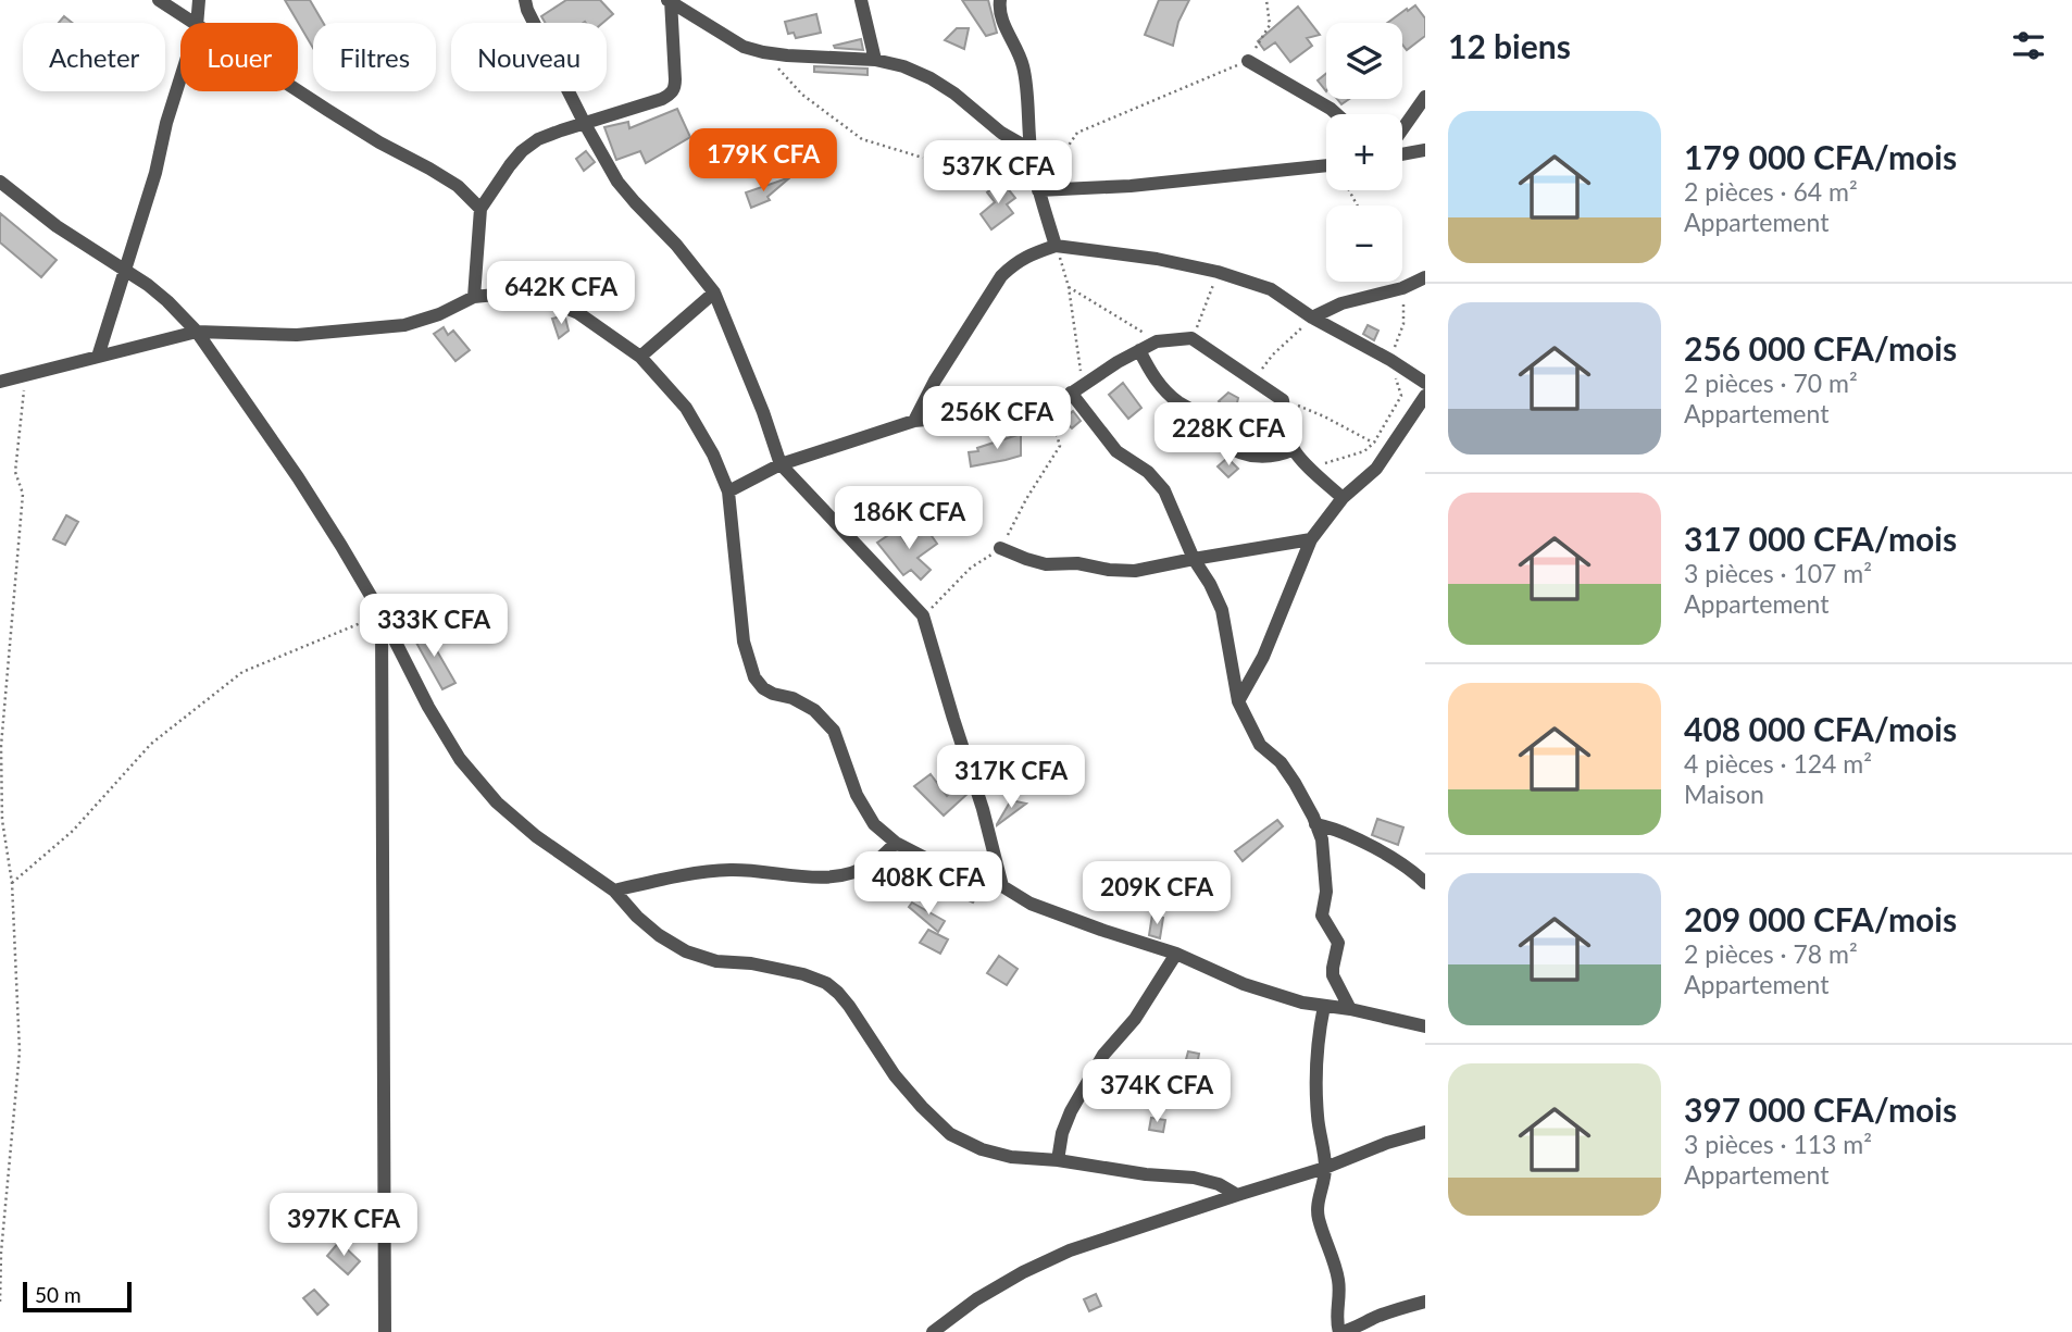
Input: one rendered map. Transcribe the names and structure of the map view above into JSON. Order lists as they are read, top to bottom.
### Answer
{
  "scale_bar": "50 m",
  "page": {
    "heading": "12 biens",
    "map_buttons": ["+", "−"],
    "chip": [
      "Acheter",
      "Louer",
      "Filtres",
      "Nouveau"
    ],
    "list": [
      {
        "name": "179 000 CFA/mois",
        "note": "2 pièces · 64 m² · Appartement"
      },
      {
        "name": "256 000 CFA/mois",
        "note": "2 pièces · 70 m² · Appartement"
      },
      {
        "name": "317 000 CFA/mois",
        "note": "3 pièces · 107 m² · Appartement"
      },
      {
        "name": "408 000 CFA/mois",
        "note": "4 pièces · 124 m² · Maison"
      },
      {
        "name": "209 000 CFA/mois",
        "note": "2 pièces · 78 m² · Appartement"
      },
      {
        "name": "397 000 CFA/mois",
        "note": "3 pièces · 113 m² · Appartement"
      }
    ],
    "price": [
      "179K CFA",
      "537K CFA",
      "642K CFA",
      "256K CFA",
      "228K CFA",
      "186K CFA",
      "333K CFA",
      "317K CFA",
      "408K CFA",
      "209K CFA",
      "374K CFA",
      "397K CFA"
    ],
    "scale": "50 m"
  }
}
